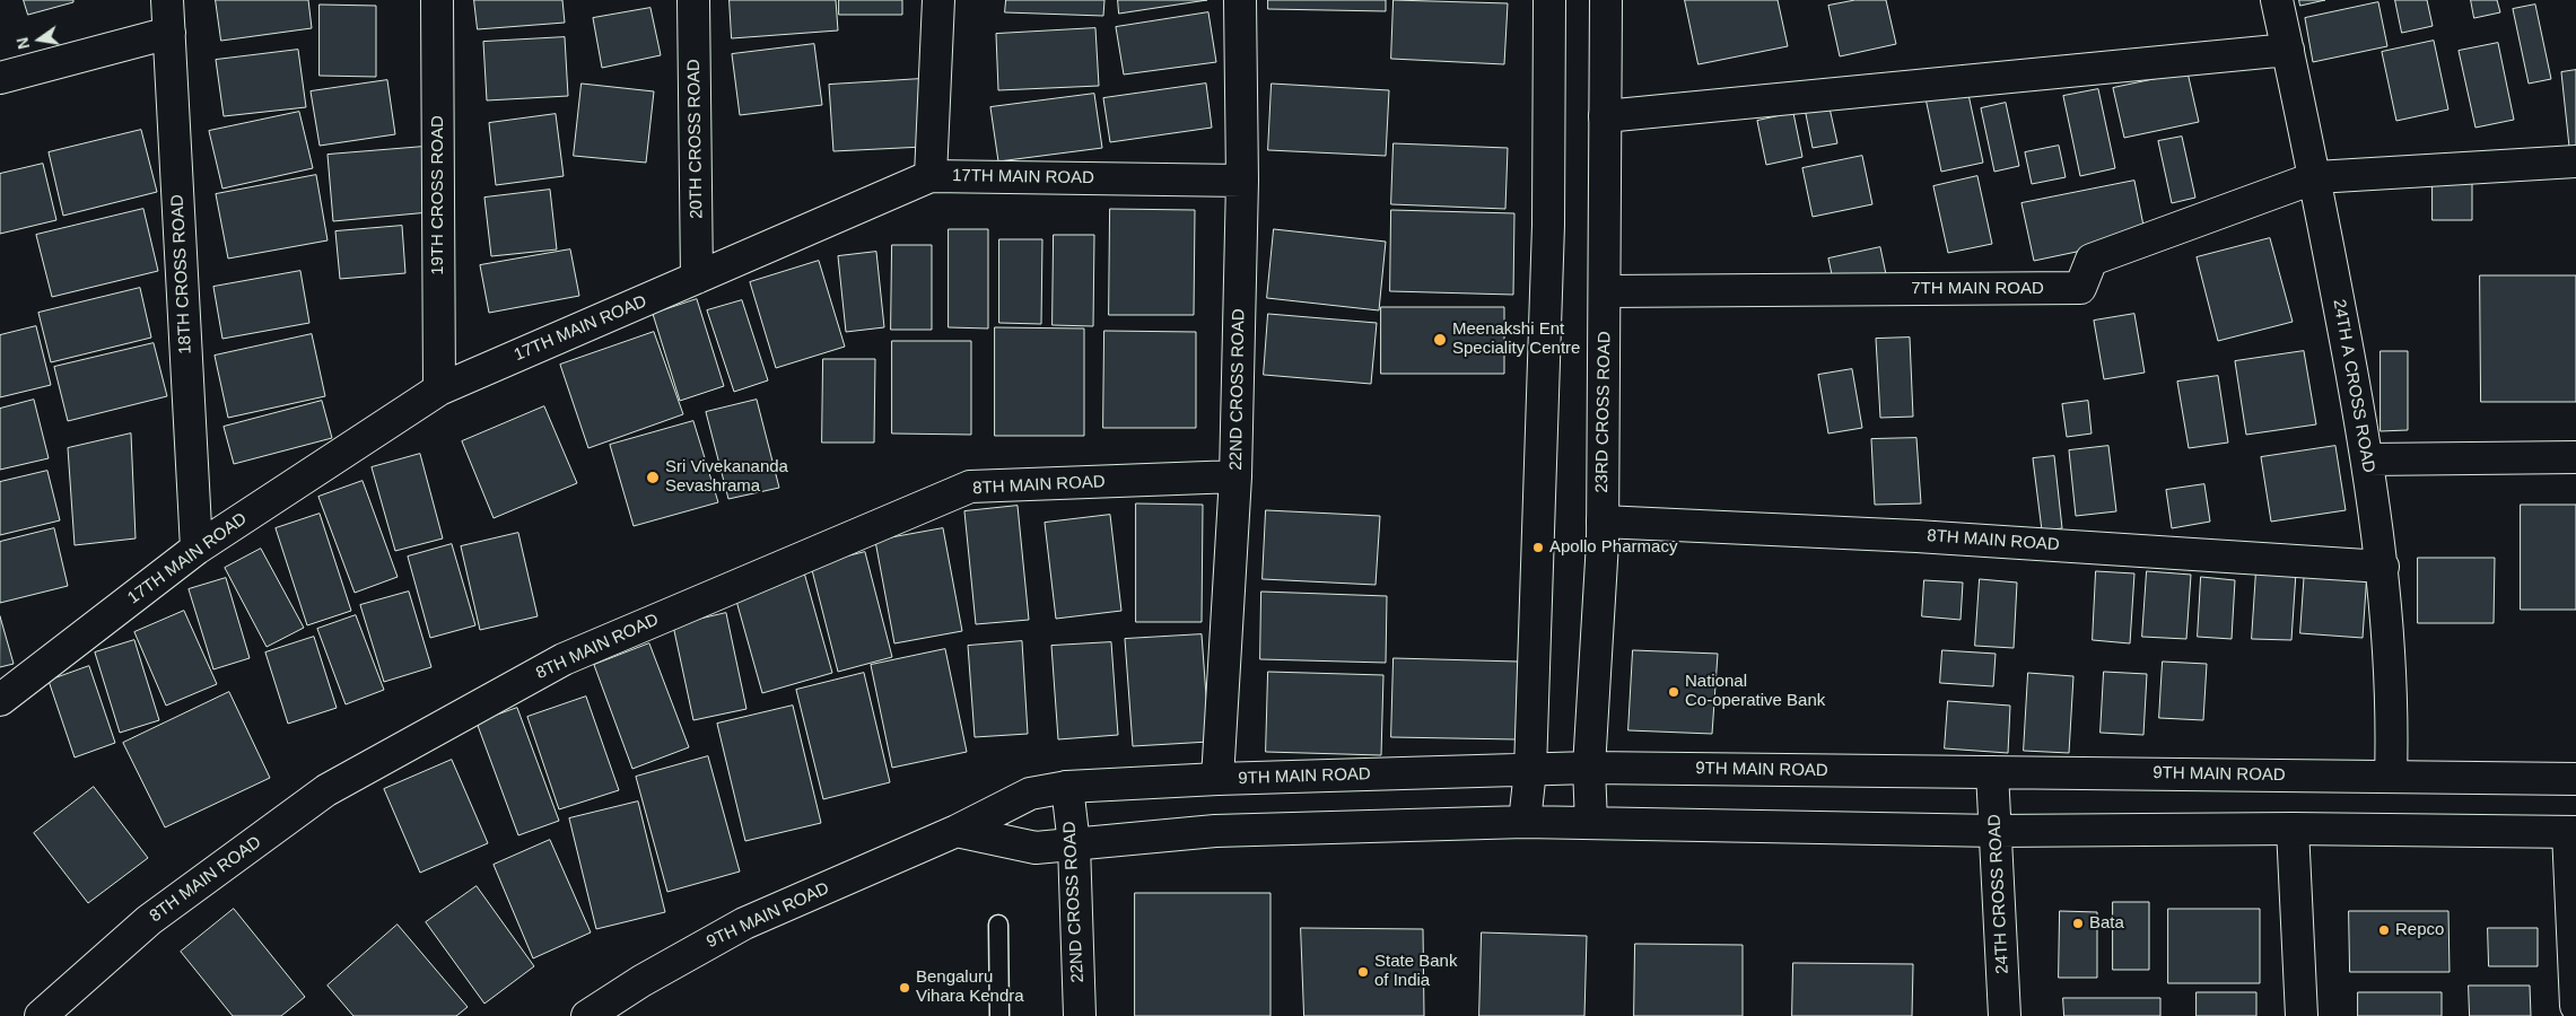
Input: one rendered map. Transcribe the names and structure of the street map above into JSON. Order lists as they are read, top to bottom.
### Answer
{
  "streets": {
    "street": [
      "20TH CROSS ROAD",
      "17TH MAIN ROAD",
      "19TH CROSS ROAD",
      "18TH CROSS ROAD",
      "7TH MAIN ROAD",
      "24TH A CROSS ROAD",
      "22ND CROSS ROAD",
      "23RD CROSS ROAD",
      "8TH MAIN ROAD",
      "9TH MAIN ROAD",
      "24TH CROSS ROAD"
    ]
  },
  "crossings": [
    ["20TH CROSS ROAD", "17TH MAIN ROAD"],
    ["17TH MAIN ROAD", "19TH CROSS ROAD"],
    ["17TH MAIN ROAD", "18TH CROSS ROAD"],
    ["17TH MAIN ROAD", "22ND CROSS ROAD"],
    ["7TH MAIN ROAD", "24TH A CROSS ROAD"],
    ["7TH MAIN ROAD", "23RD CROSS ROAD"],
    ["24TH A CROSS ROAD", "8TH MAIN ROAD"],
    ["24TH A CROSS ROAD", "9TH MAIN ROAD"],
    ["22ND CROSS ROAD", "8TH MAIN ROAD"],
    ["22ND CROSS ROAD", "9TH MAIN ROAD"],
    ["23RD CROSS ROAD", "8TH MAIN ROAD"],
    ["23RD CROSS ROAD", "9TH MAIN ROAD"],
    ["9TH MAIN ROAD", "24TH CROSS ROAD"]
  ],
  "places": [
    "Meenakshi Ent Speciality Centre",
    "Sri Vivekananda Sevashrama",
    "Apollo Pharmacy",
    "National Co-operative Bank",
    "Bata",
    "Repco",
    "State Bank of India",
    "Bengaluru Vihara Kendra"
  ],
  "north": "left"
}
